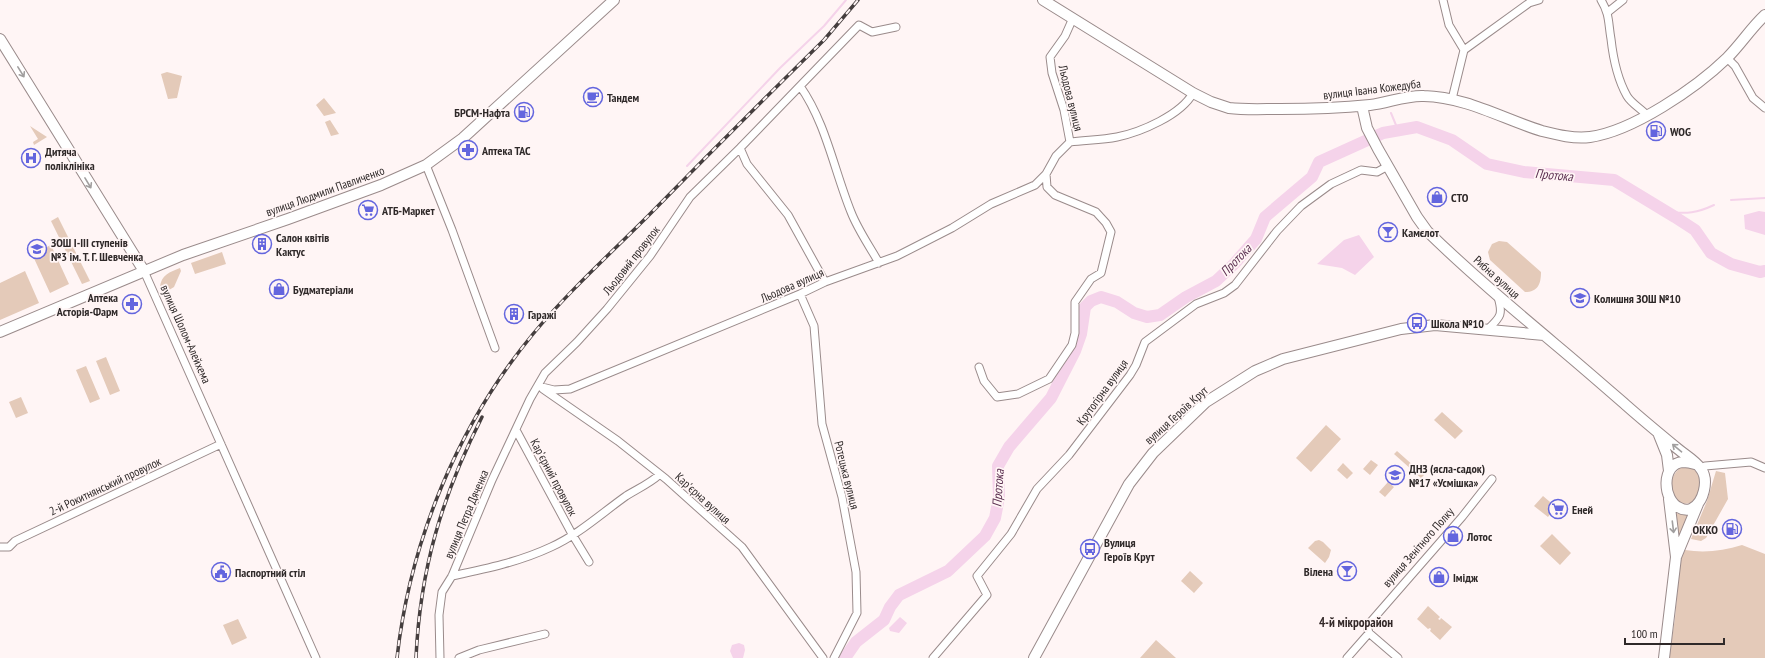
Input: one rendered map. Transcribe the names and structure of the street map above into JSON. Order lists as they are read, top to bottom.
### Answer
{
  "streets": {
    "street": [
      "вулиця Івана Кожедуба",
      "Льодова вулиця",
      "вулиця Людмили Павличенко",
      "Льодовий провулок",
      "Рибна вулиця",
      "вулиця Шолом-Алейхема",
      "Крутогірна вулиця",
      "вулиця Героїв Крут",
      "Ротецька вулиця",
      "Карʼєрний провулок",
      "2-й Рокитнянський провулок",
      "Карʼєрна вулиця",
      "вулиця Петра Дяченка",
      "вулиця Зенітного Полку"
    ]
  },
  "crossings": [
    ["вулиця Івана Кожедуба", "Льодова вулиця"],
    ["вулиця Івана Кожедуба", "Рибна вулиця"],
    ["Льодова вулиця", "Льодовий провулок"],
    ["Льодова вулиця", "Ротецька вулиця"],
    ["Льодова вулиця", "Карʼєрна вулиця"],
    ["Льодова вулиця", "вулиця Петра Дяченка"],
    ["вулиця Людмили Павличенко", "вулиця Шолом-Алейхема"],
    ["Льодовий провулок", "Карʼєрна вулиця"],
    ["Льодовий провулок", "вулиця Петра Дяченка"],
    ["Рибна вулиця", "Крутогірна вулиця"],
    ["Рибна вулиця", "вулиця Героїв Крут"],
    ["вулиця Шолом-Алейхема", "2-й Рокитнянський провулок"],
    ["Карʼєрний провулок", "Карʼєрна вулиця"],
    ["Карʼєрний провулок", "вулиця Петра Дяченка"],
    ["Карʼєрна вулиця", "вулиця Петра Дяченка"]
  ],
  "one_way": ["вулиця Шолом-Алейхема"],
  "districts": ["4-й мікрорайон"],
  "water": ["Протока"],
  "places": {
    "cafe": ["Тандем"],
    "fuel station": ["БРСМ-Нафта", "WOG", "ОККО"],
    "pharmacy": ["Аптека ТАС", "Аптека Асторія-Фарм"],
    "hospital": ["Дитяча поліклініка"],
    "shop": [
      "СТО",
      "Будматеріали",
      "Лотос",
      "Імідж"
    ],
    "supermarket": ["АТБ-Маркет", "Еней"],
    "bar": ["Камєлот", "Вілена"],
    "building": ["Салон квітів Кактус", "Гаражі"],
    "school or university": ["ЗОШ І-ІІІ ступенів №3 ім. Т. Г. Шевченка", "Колишня ЗОШ №10", "ДНЗ (ясла-садок) №17 «Усмішка»"],
    "bus stop": ["Школа №10", "Вулиця Героїв Крут"],
    "public building": ["Паспортний стіл"]
  },
  "scale_bar": "100 m"
}
